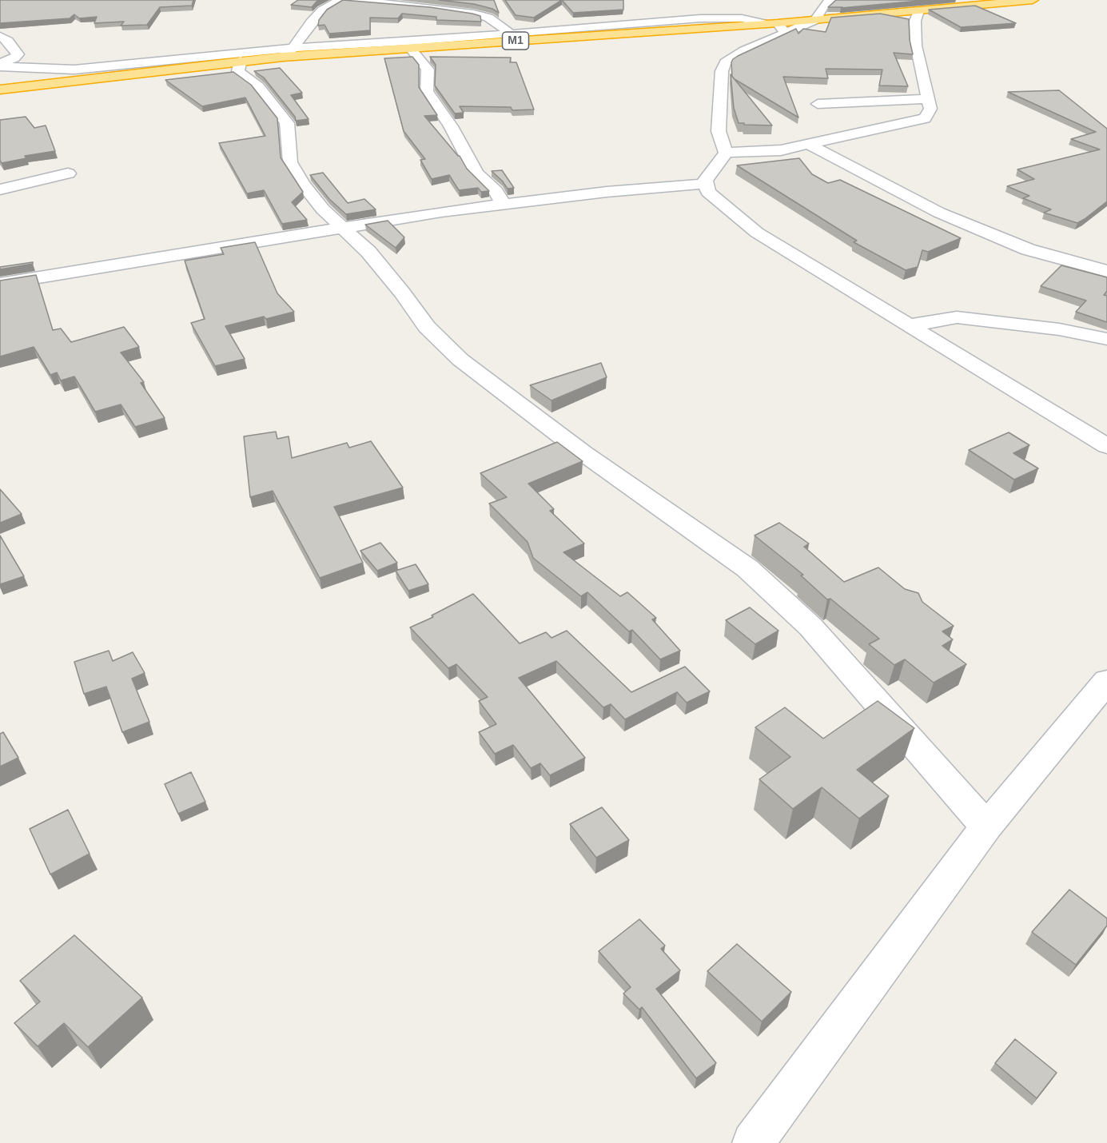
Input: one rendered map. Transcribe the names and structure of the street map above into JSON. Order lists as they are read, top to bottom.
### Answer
{
  "streets": {
    "highway": ["M1"]
  }
}
